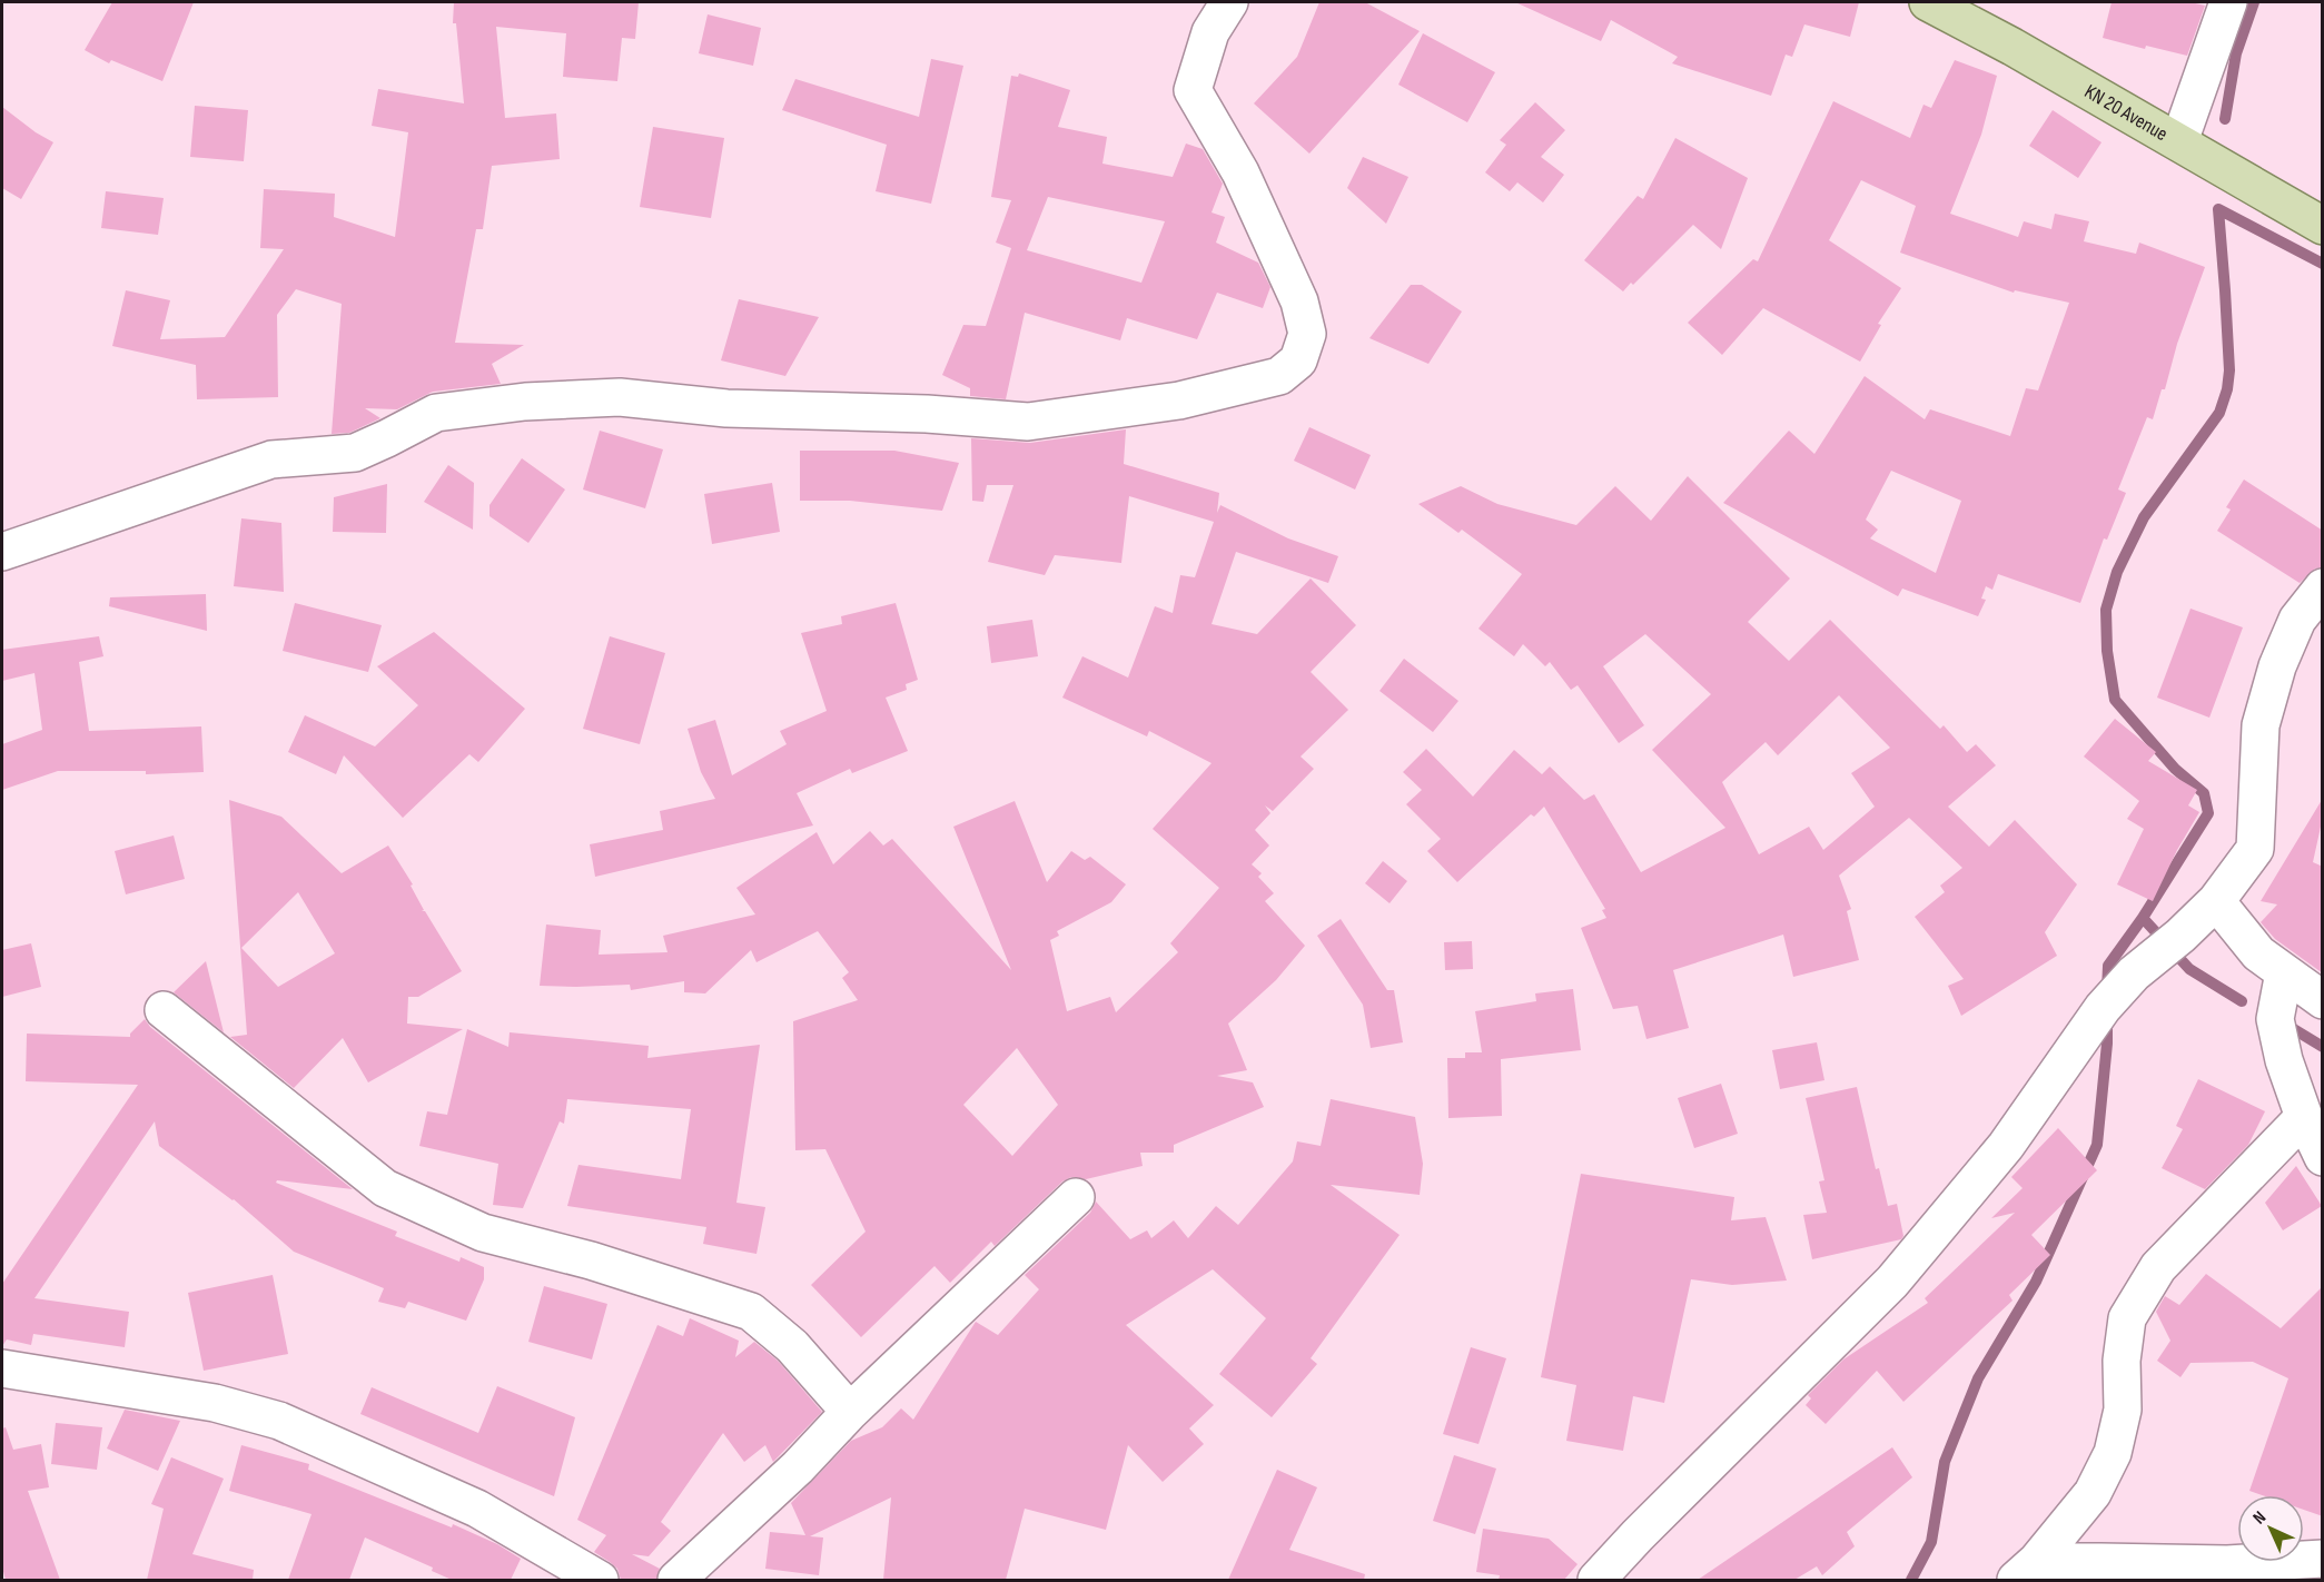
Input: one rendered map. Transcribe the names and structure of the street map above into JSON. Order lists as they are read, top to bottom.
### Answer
{
  "streets": {
    "main road": ["KN 20 Avenue"]
  },
  "north": "top left"
}
